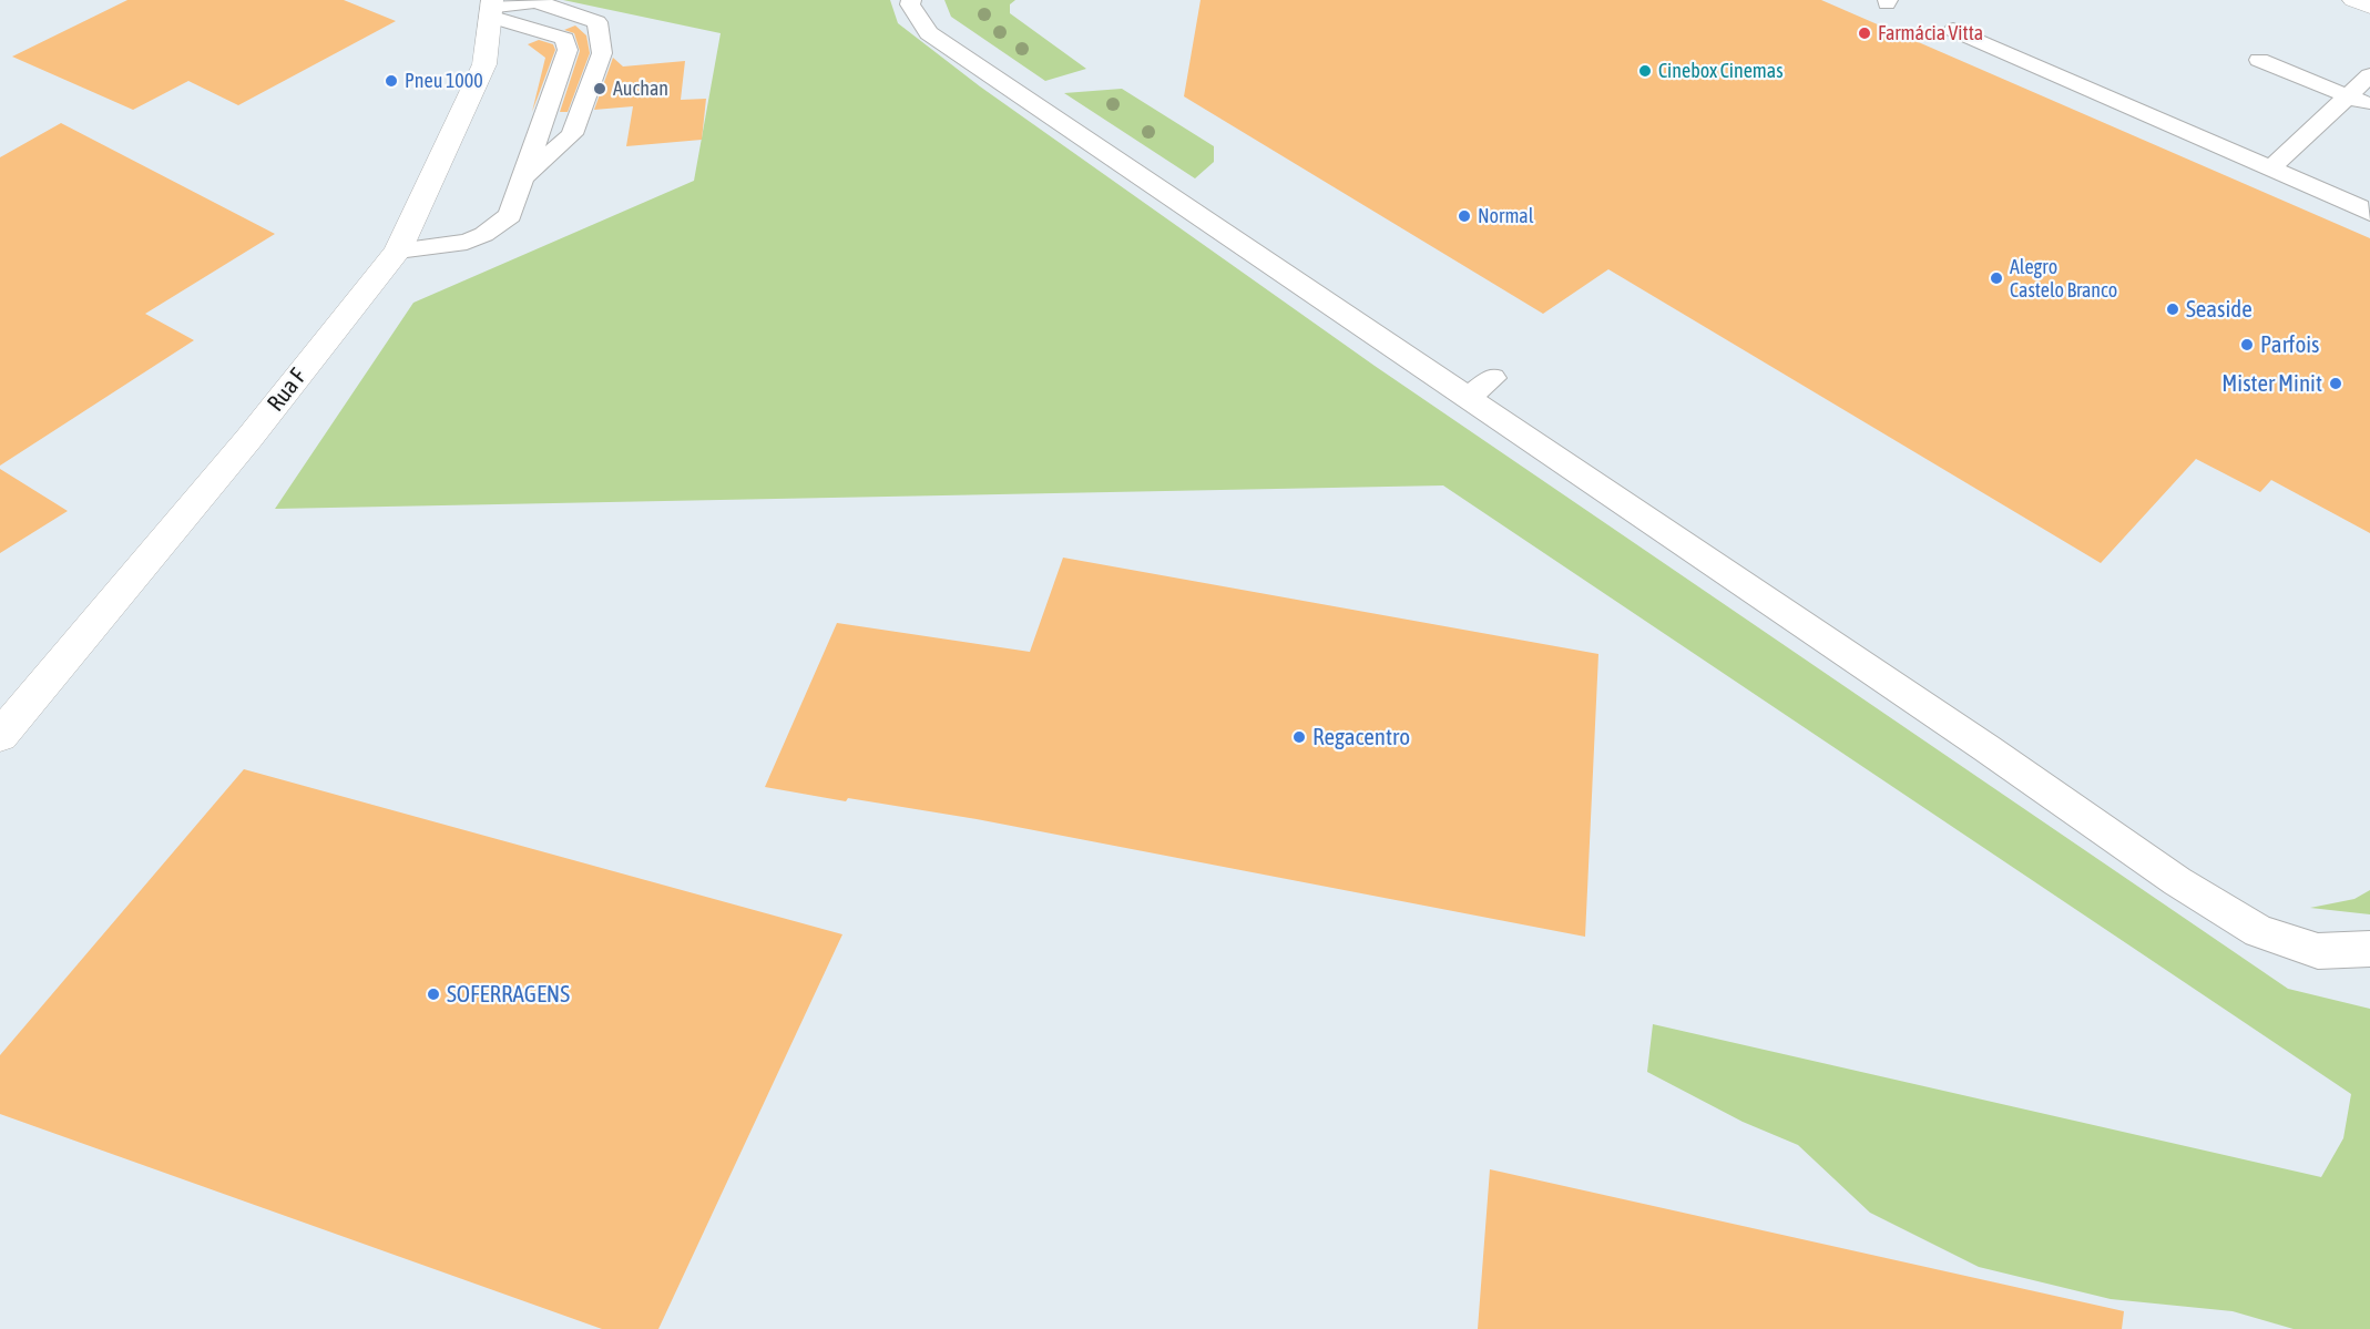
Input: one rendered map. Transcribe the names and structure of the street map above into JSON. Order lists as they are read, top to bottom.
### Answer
{
  "streets": {
    "street": ["Rua F"]
  },
  "places": [
    "Farmácia Vitta",
    "Cinebox Cinemas",
    "Pneu 1000",
    "Auchan",
    "Normal",
    "Alegro Castelo Branco",
    "Seaside",
    "Parfois",
    "Mister Minit",
    "Regacentro",
    "SOFERRAGENS"
  ]
}
